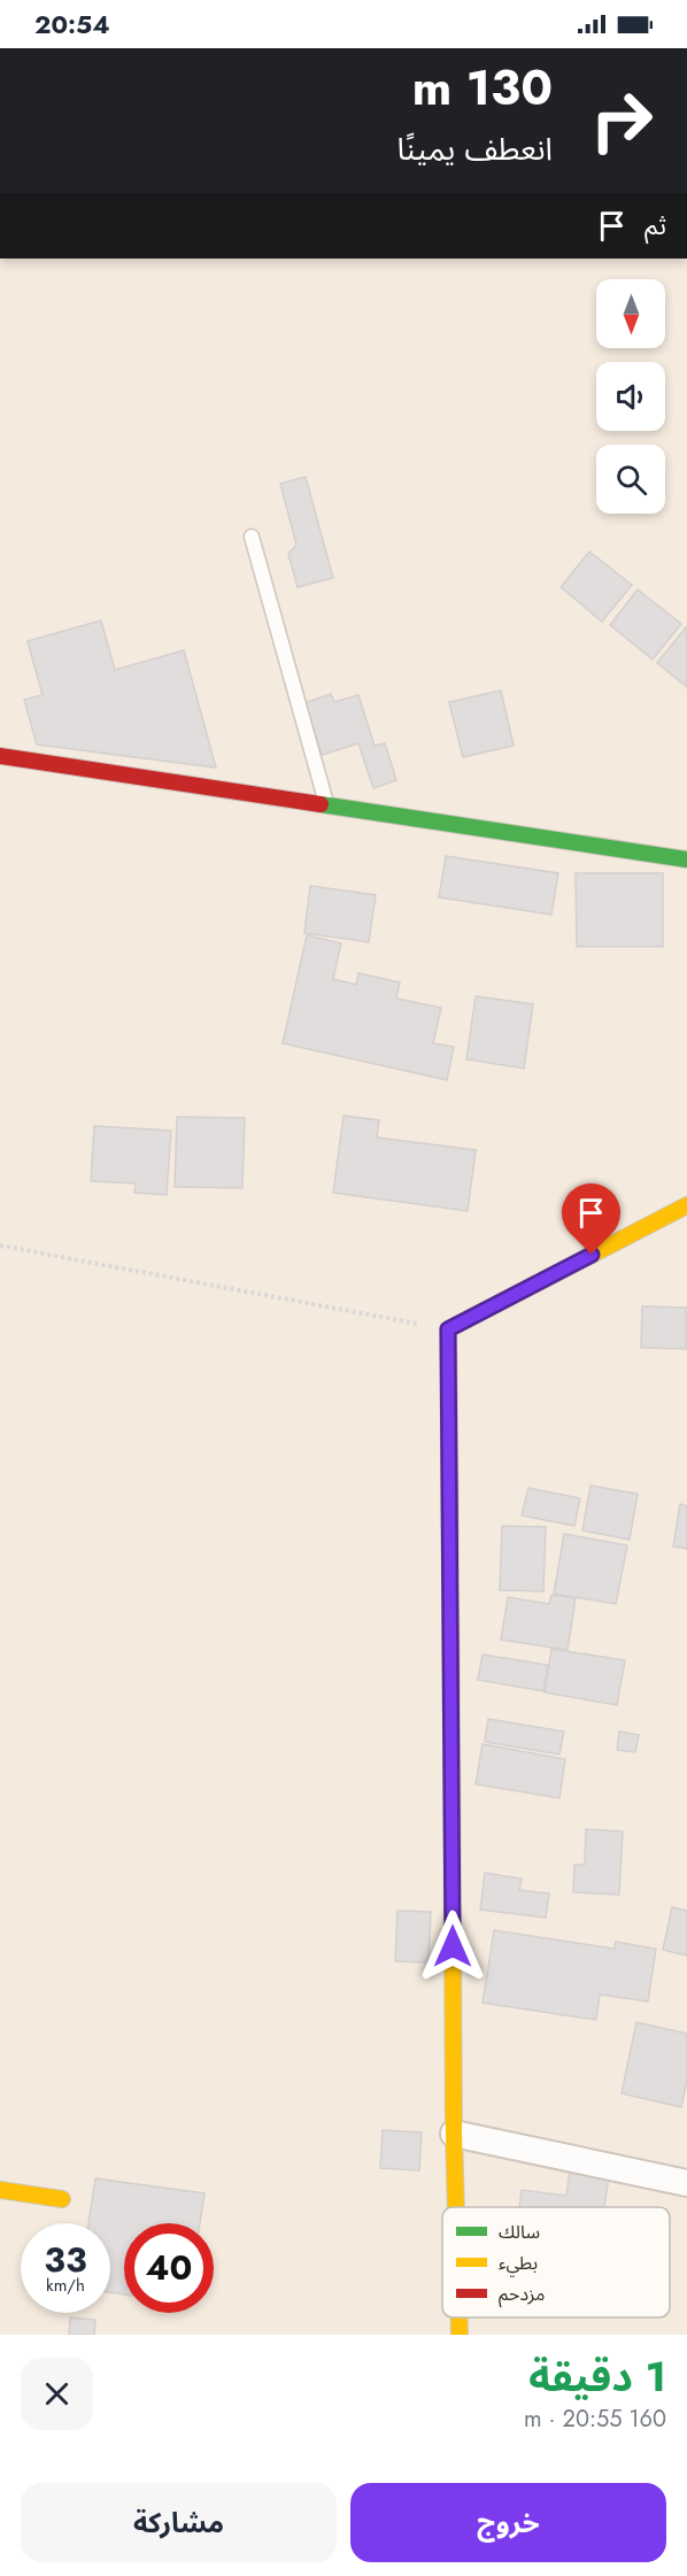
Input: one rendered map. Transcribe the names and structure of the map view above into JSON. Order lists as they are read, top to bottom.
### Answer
{
  "legend": ["سالك", "بطيء", "مزدحم"],
  "north": "bottom",
  "page": {
    "status": "20:54",
    "turn": ["130 m", "انعطف يمينًا"],
    "then": "ثم",
    "speed": "33 km/h",
    "limit": "40",
    "heading": ["1 دقيقة", "160 m · 20:55"],
    "buttons": ["خروج", "مشاركة"]
  }
}
